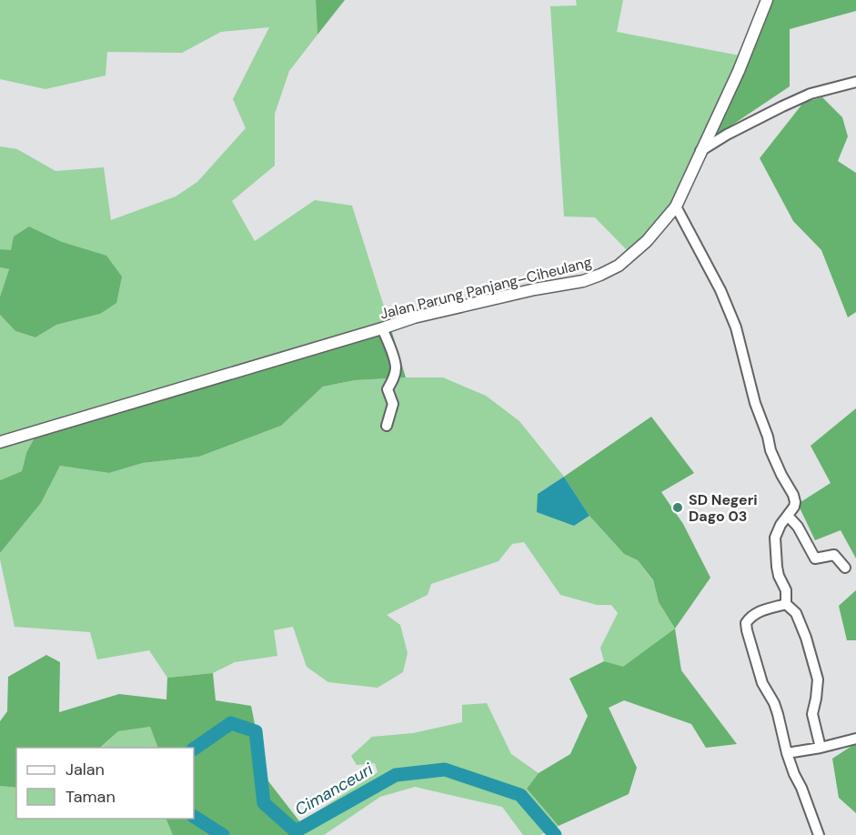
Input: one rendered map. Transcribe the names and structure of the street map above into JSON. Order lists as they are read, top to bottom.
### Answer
{
  "streets": {
    "street": ["Jalan Parung Panjang–Ciheulang"]
  },
  "water": ["Cimanceuri"],
  "places": ["SD Negeri Dago 03"],
  "legend": ["Jalan", "Taman"]
}
